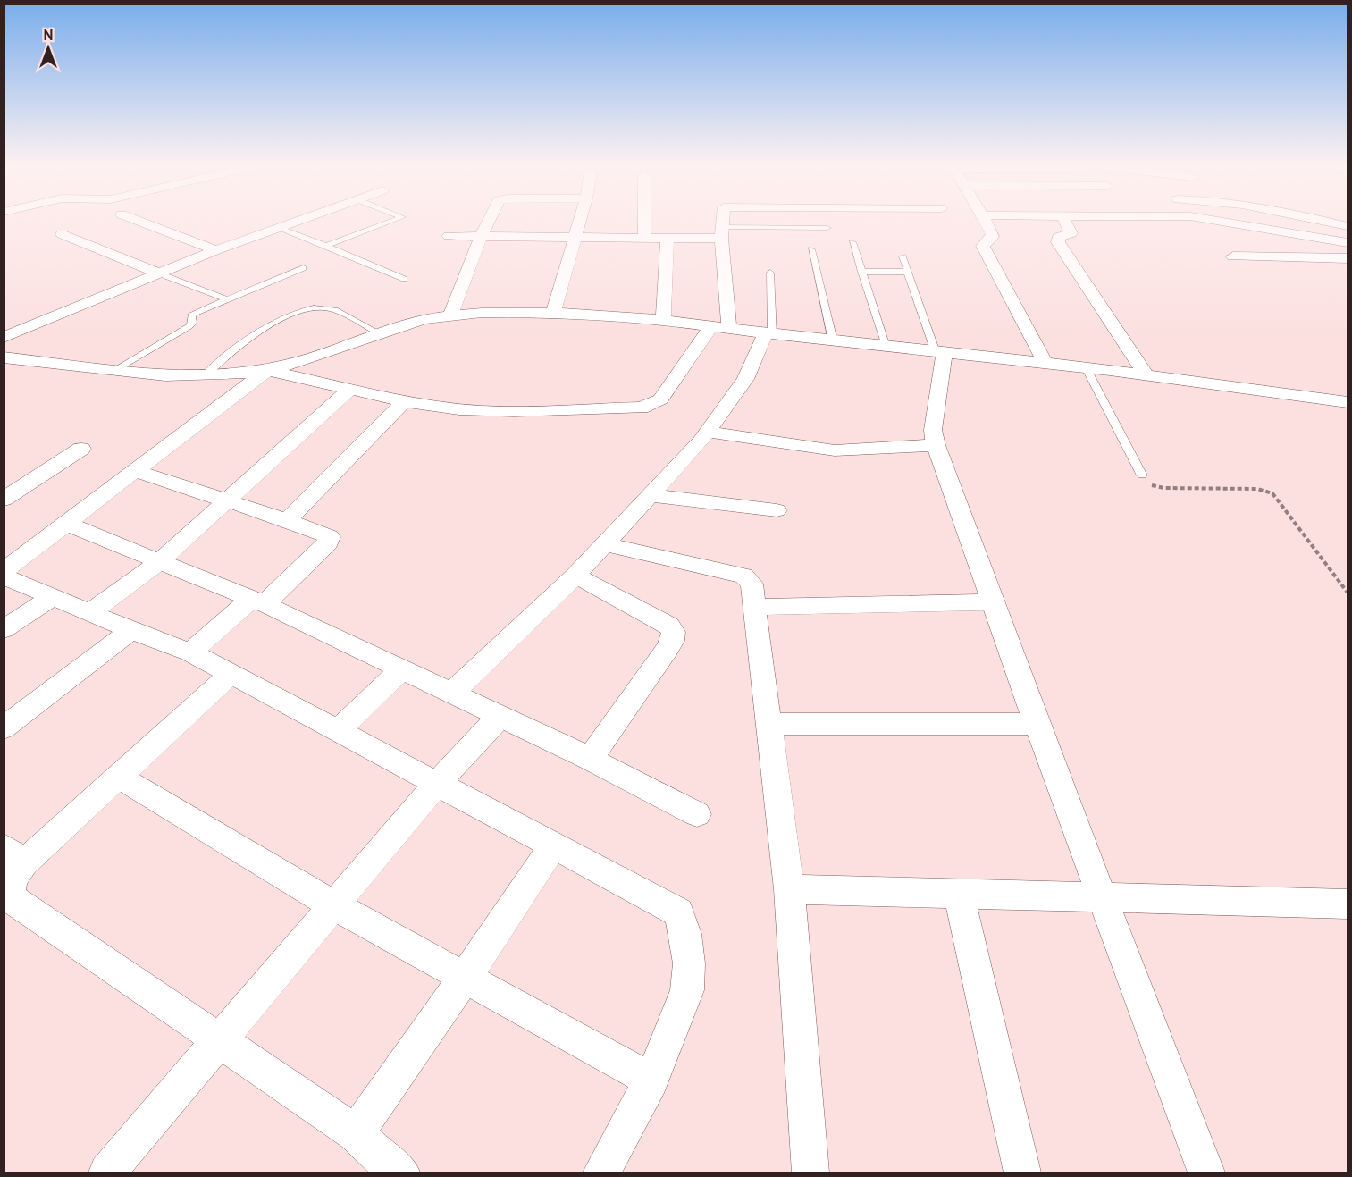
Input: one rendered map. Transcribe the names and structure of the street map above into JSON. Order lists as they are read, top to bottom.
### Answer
{
  "north": "top"
}
